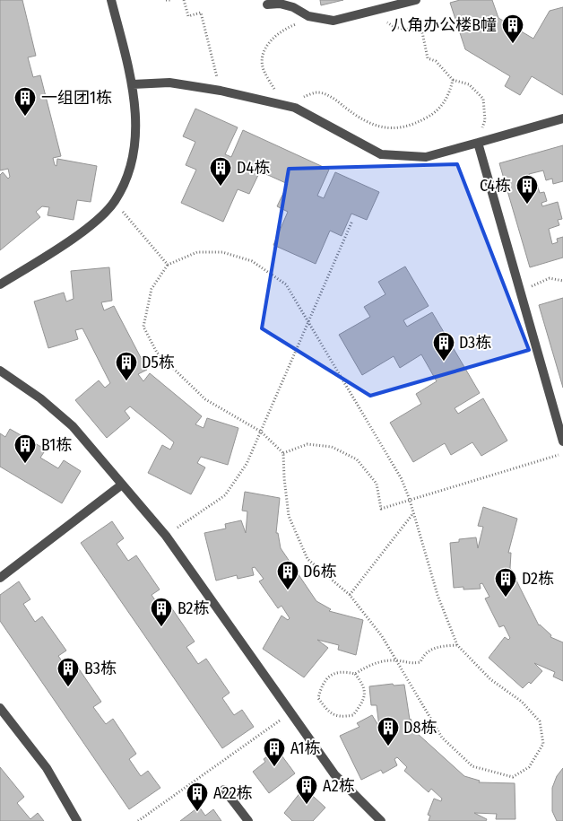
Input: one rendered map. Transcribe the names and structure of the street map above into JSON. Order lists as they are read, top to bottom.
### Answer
{
  "places": {
    "building": [
      "八角办公楼B幢",
      "一组团1栋",
      "D4栋",
      "C4栋",
      "D3栋",
      "D5栋",
      "B1栋",
      "D6栋",
      "D2栋",
      "B2栋",
      "B3栋",
      "D8栋",
      "A1栋",
      "A2栋",
      "A22栋"
    ]
  }
}
